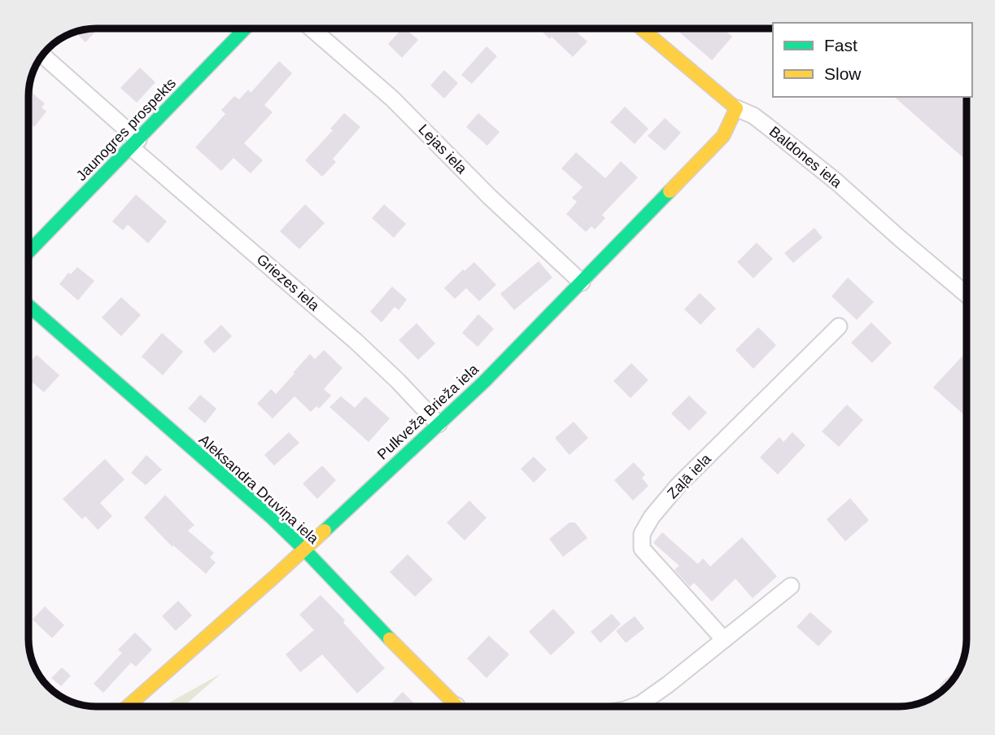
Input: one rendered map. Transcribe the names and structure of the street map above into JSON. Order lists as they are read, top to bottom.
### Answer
{
  "streets": {
    "street": [
      "Jaunogres prospekts",
      "Lejas iela",
      "Baldones iela",
      "Griezes iela",
      "Pulkveža Brieža iela",
      "Zaļā iela",
      "Aleksandra Druviņa iela"
    ]
  },
  "crossings": [
    ["Jaunogres prospekts", "Griezes iela"],
    ["Lejas iela", "Pulkveža Brieža iela"],
    ["Baldones iela", "Pulkveža Brieža iela"],
    ["Griezes iela", "Pulkveža Brieža iela"],
    ["Pulkveža Brieža iela", "Aleksandra Druviņa iela"]
  ],
  "legend": ["Fast", "Slow"]
}
